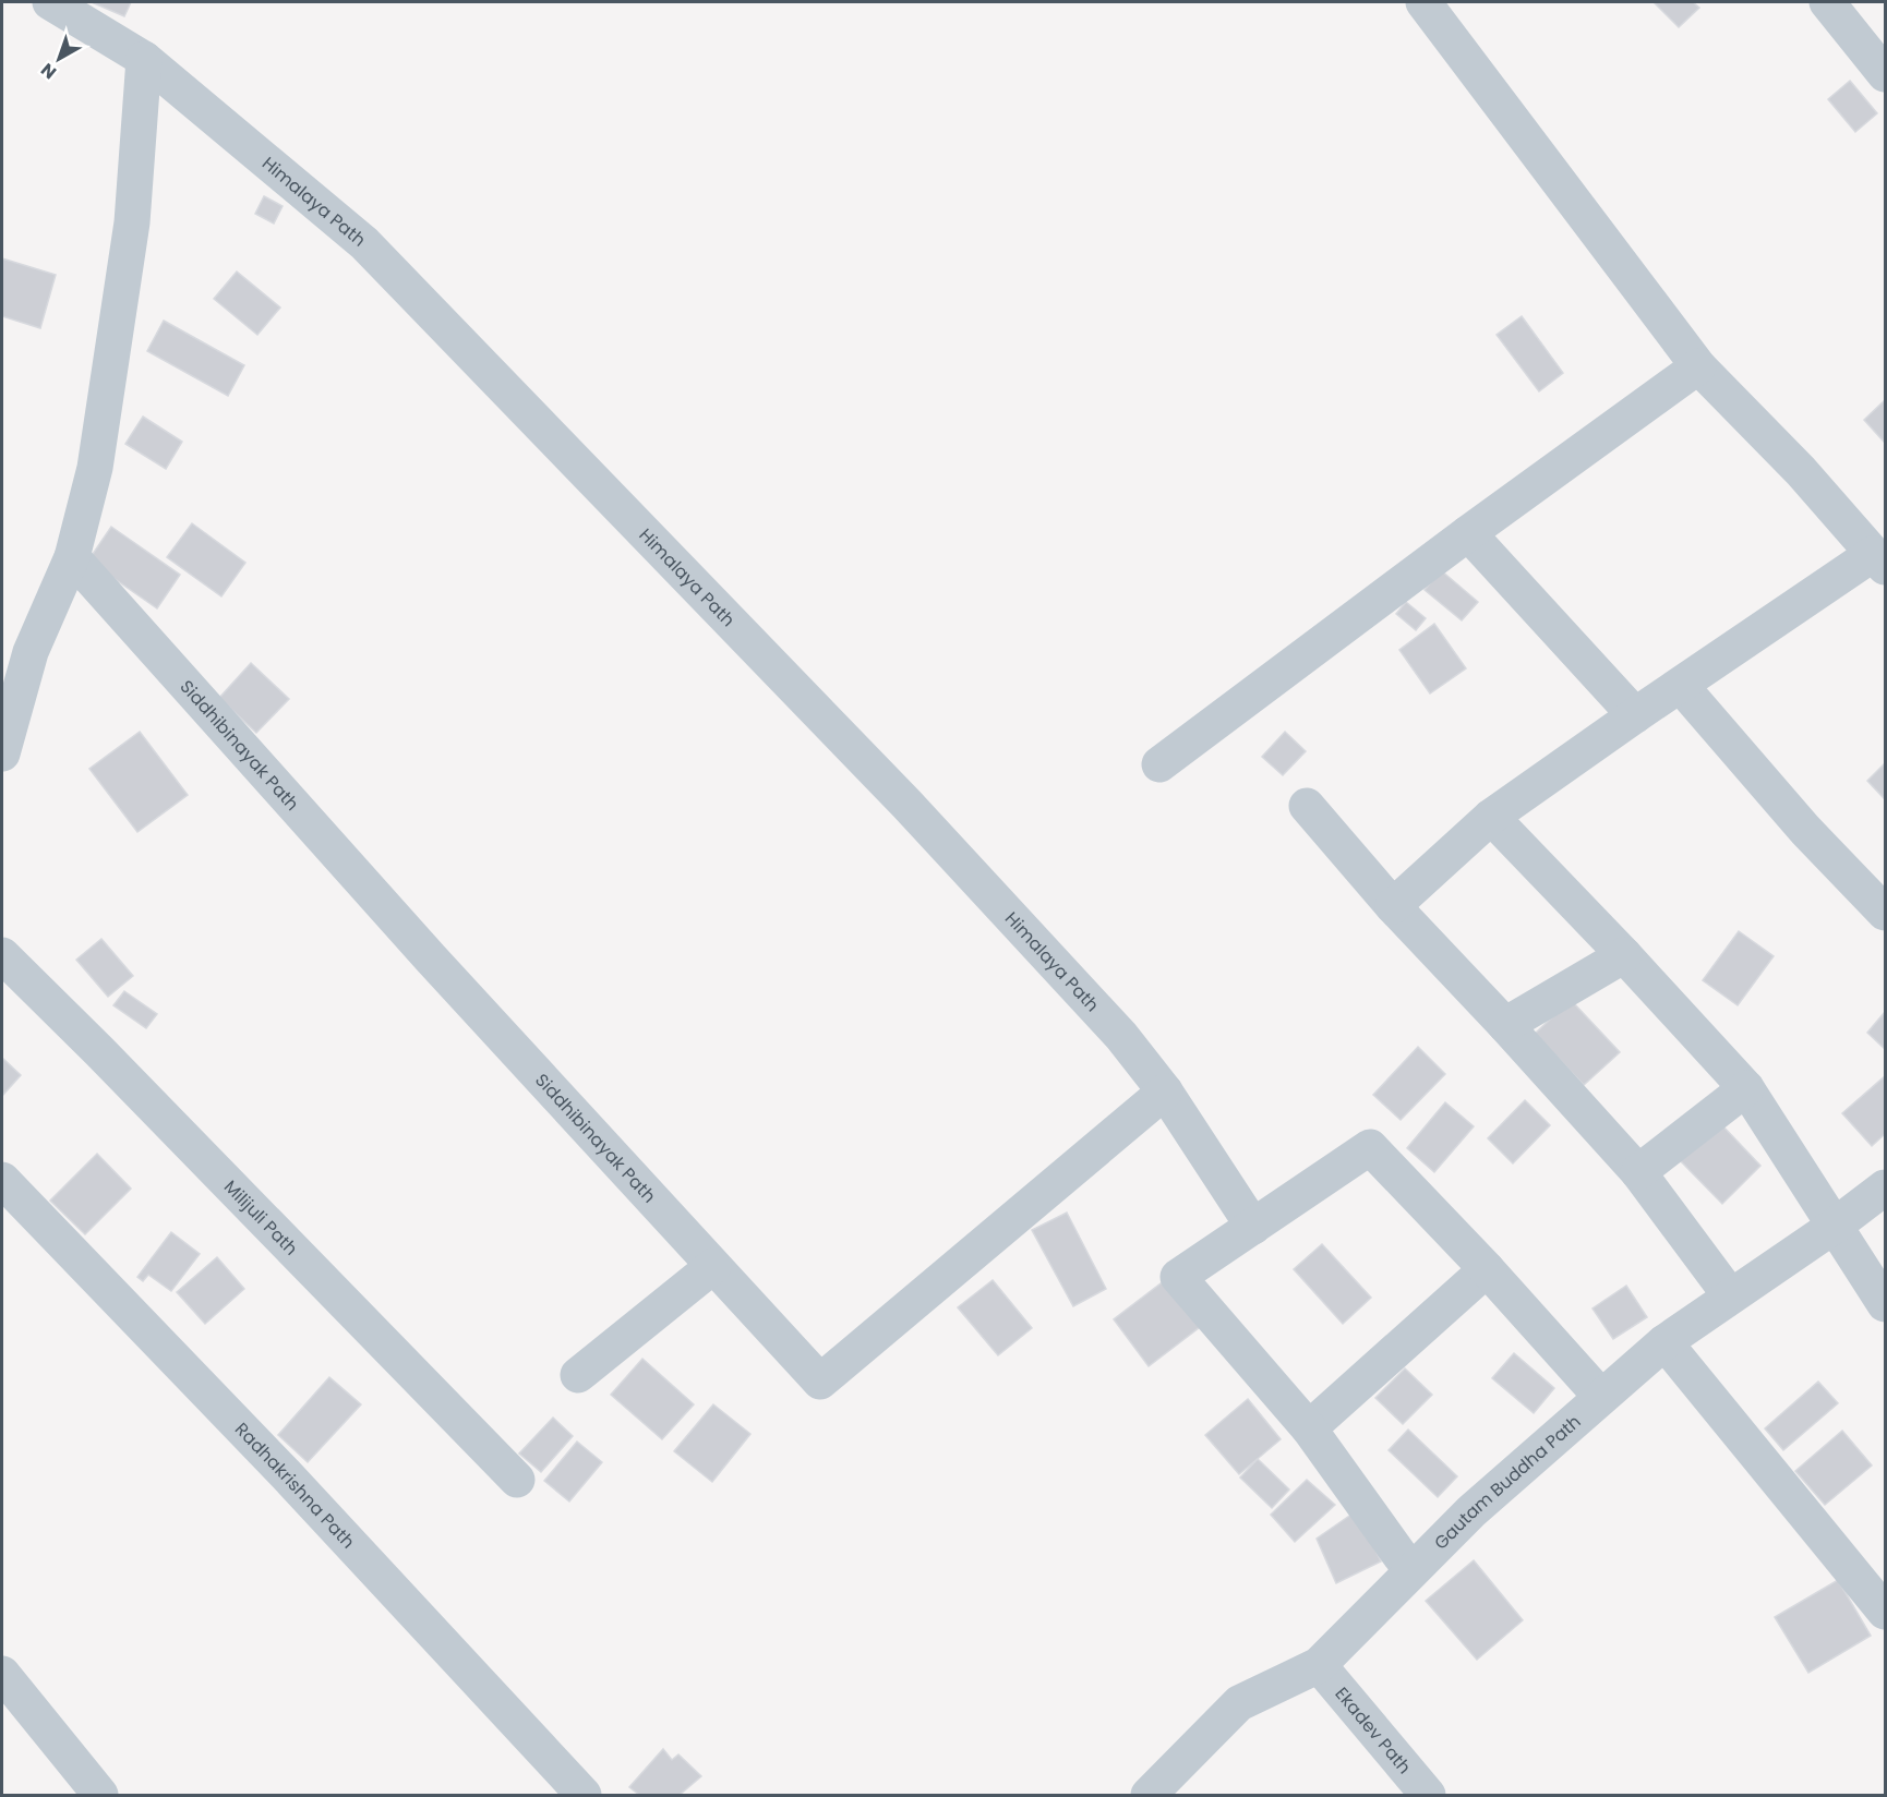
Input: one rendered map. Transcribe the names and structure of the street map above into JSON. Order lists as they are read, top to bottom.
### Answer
{
  "streets": {
    "street": [
      "Himalaya Path",
      "Siddhibinayak Path",
      "Milijuli Path",
      "Gautam Buddha Path",
      "Radhakrishna Path",
      "Ekadev Path"
    ]
  },
  "crossings": [
    ["Himalaya Path", "Siddhibinayak Path"],
    ["Gautam Buddha Path", "Ekadev Path"]
  ],
  "north": "bottom left"
}
